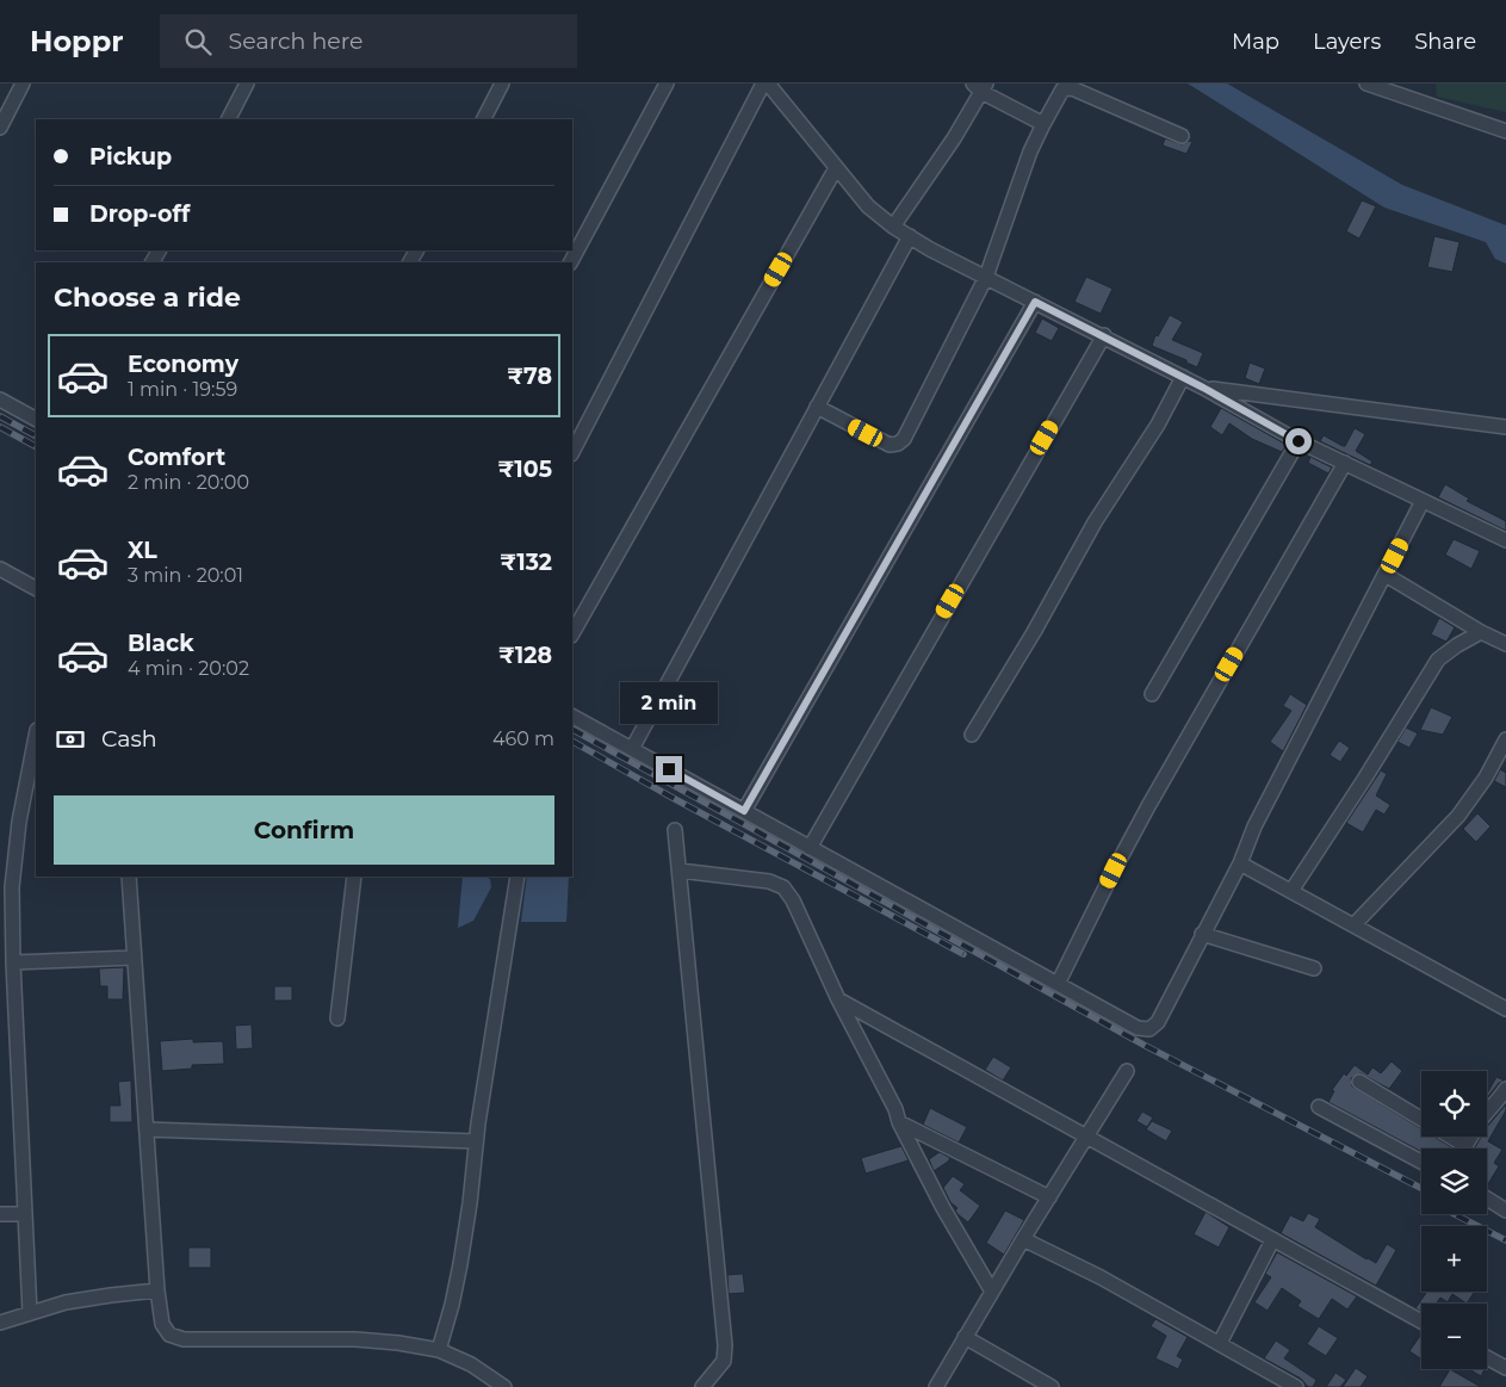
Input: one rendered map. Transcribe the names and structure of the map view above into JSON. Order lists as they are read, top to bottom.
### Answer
{
  "page": {
    "header": "Hoppr",
    "search": "Search here",
    "nav": ["Map", "Layers", "Share"],
    "banner": ["Pickup", "Drop-off"],
    "heading": "Choose a ride",
    "list": [
      {
        "name": "Economy",
        "note": "1 min · 19:59",
        "value": "₹78"
      },
      {
        "name": "Comfort",
        "note": "2 min · 20:00",
        "value": "₹105"
      },
      {
        "name": "XL",
        "note": "3 min · 20:01",
        "value": "₹132"
      },
      {
        "name": "Black",
        "note": "4 min · 20:02",
        "value": "₹128"
      }
    ],
    "bubble": "2 min",
    "pay": ["Cash", "460 m"],
    "buttons": "Confirm",
    "map_buttons": ["+", "−"]
  }
}
